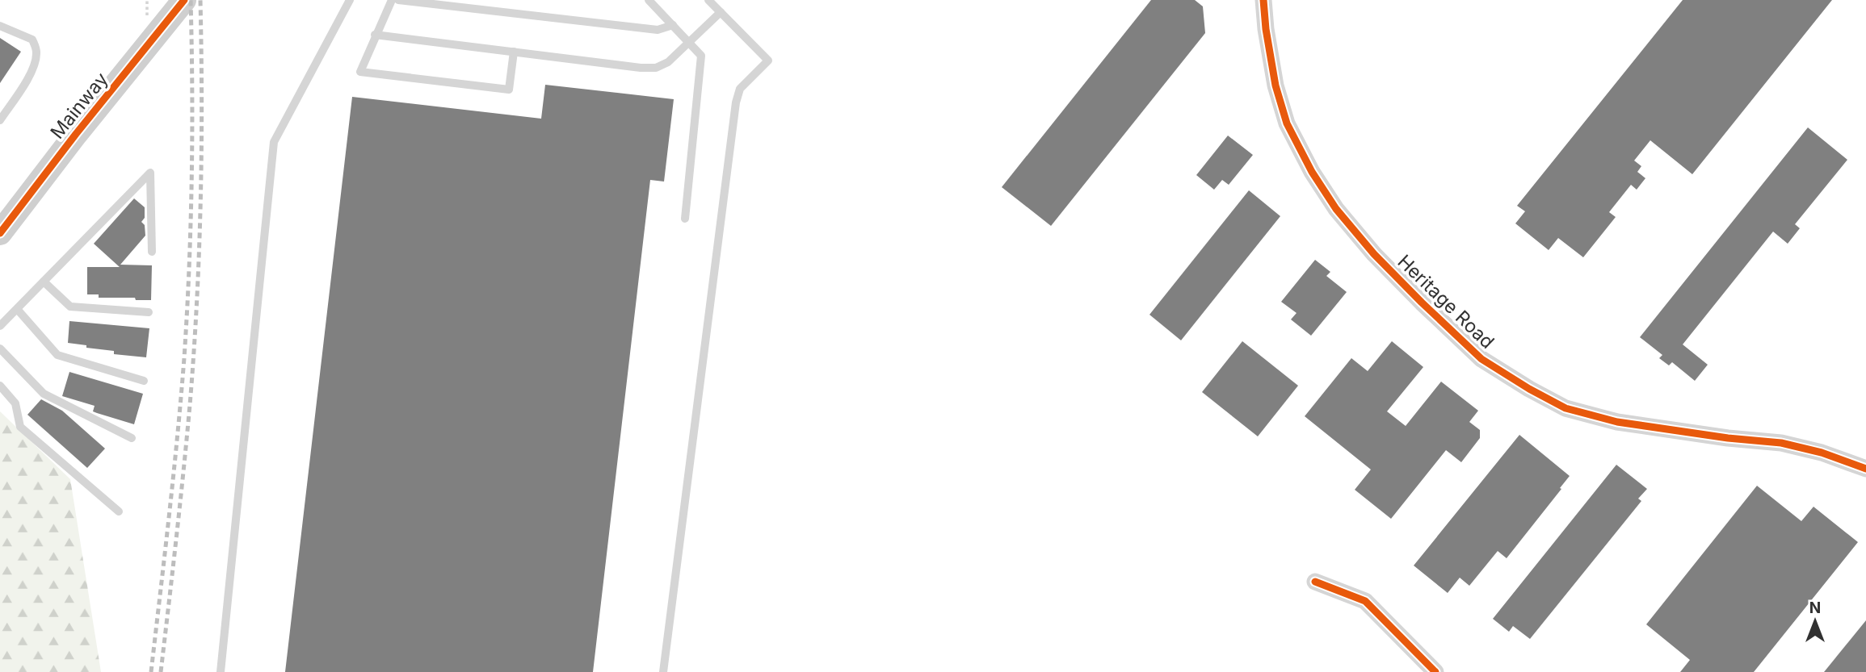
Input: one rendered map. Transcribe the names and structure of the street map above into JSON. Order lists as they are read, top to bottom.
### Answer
{
  "streets": {
    "street": ["Mainway", "Heritage Road"]
  },
  "north": "top"
}
